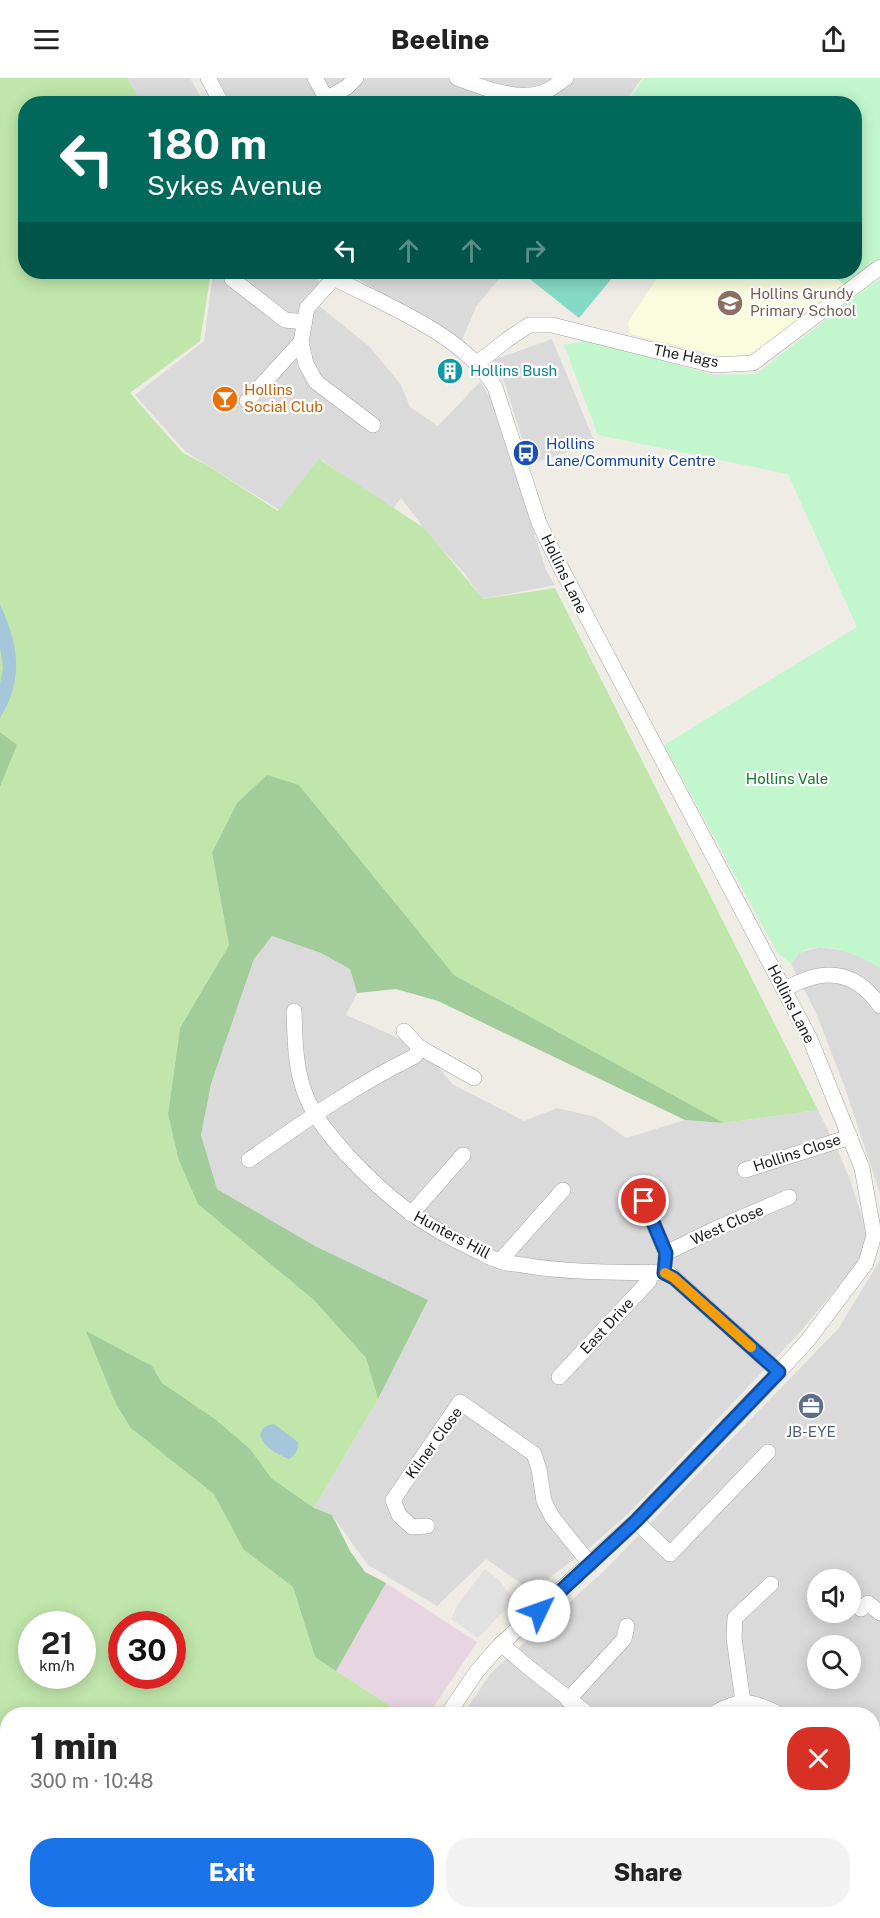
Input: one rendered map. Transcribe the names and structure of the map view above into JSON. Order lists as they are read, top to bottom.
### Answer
{
  "streets": {
    "street": [
      "The Hags",
      "Hollins Lane",
      "Hollins Close",
      "West Close",
      "Hunters Hill",
      "East Drive",
      "Kilner Close"
    ]
  },
  "crossings": [
    ["The Hags", "Hollins Lane"],
    ["Hollins Lane", "Hollins Close"],
    ["Hollins Lane", "Kilner Close"],
    ["Hunters Hill", "East Drive"]
  ],
  "parks": ["Hollins Vale"],
  "places": {
    "school or university": ["Hollins Grundy Primary School"],
    "building": ["Hollins Bush"],
    "bar": ["Hollins Social Club"],
    "bus stop": ["Hollins Lane/Community Centre"],
    "office": ["JB-EYE"]
  },
  "page": {
    "header": "Beeline",
    "turn": ["180 m", "Sykes Avenue"],
    "speed": "21 km/h",
    "limit": "30",
    "heading": ["1 min", "300 m · 10:48"],
    "buttons": ["Exit", "Share"]
  }
}
